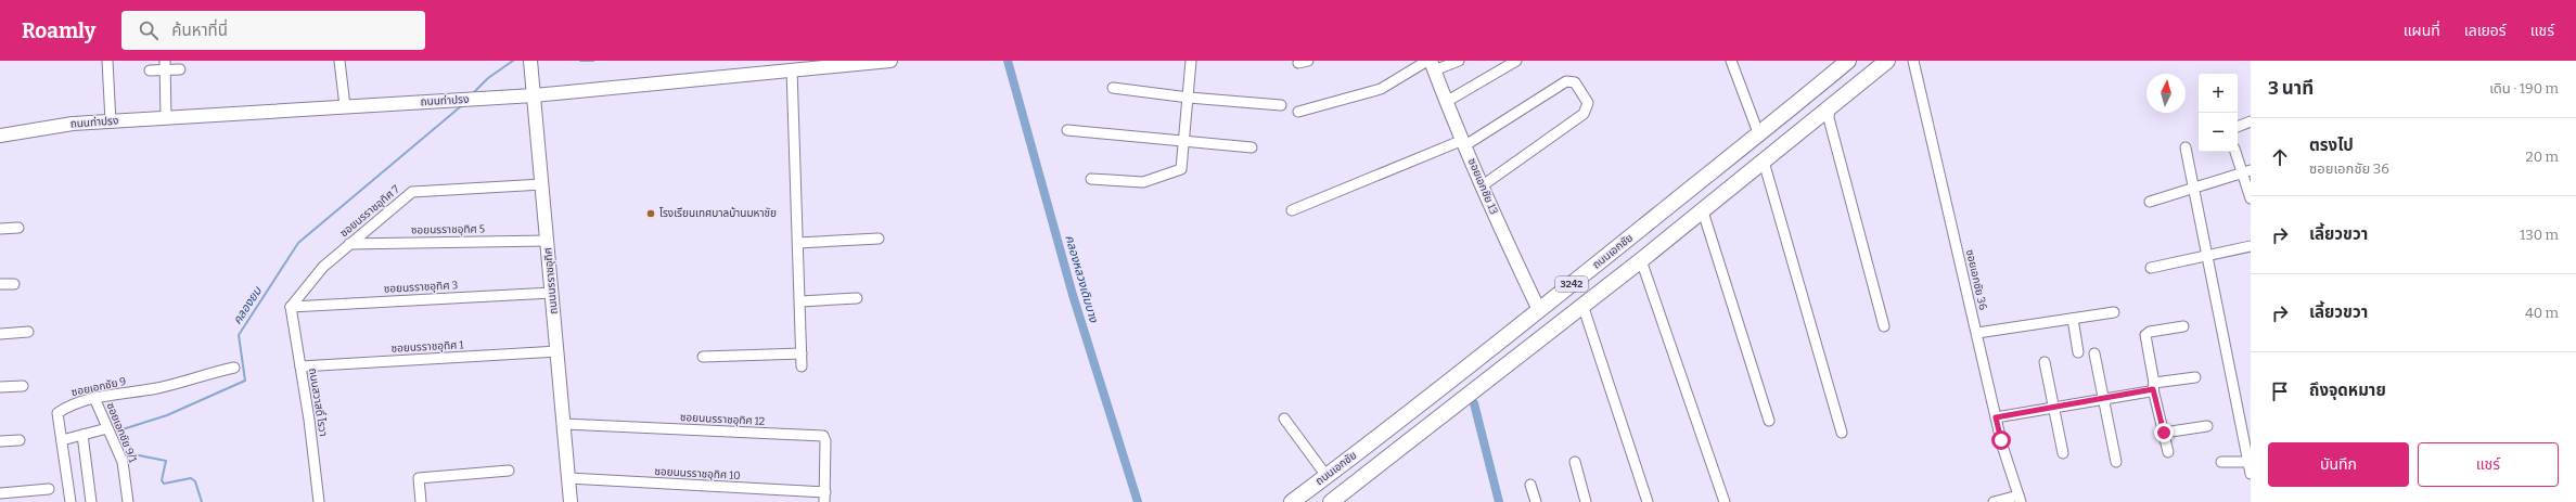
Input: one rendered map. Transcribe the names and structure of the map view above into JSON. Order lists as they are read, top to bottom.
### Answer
{
  "streets": {
    "main road": ["ถนนเอกชัย", "3242"],
    "street": [
      "ถนนท่าปรง",
      "ซอยเอกชัย 13",
      "ซอยนรราชอุทิศ 7",
      "ซอยนรราชอุทิศ 5",
      "ซอยเอกชัย 36",
      "ถนนนรราชอุทิศ",
      "ซอยนรราชอุทิศ 3",
      "ซอยนรราชอุทิศ 1",
      "ซอยเอกชัย 9",
      "ถนนสวาสดิ์ ไรวา",
      "ซอยนนรราชอุทิศ 12",
      "ซอยเอกชัย 9/1",
      "ซอยนนรราชอุทิศ 10"
    ]
  },
  "crossings": [
    ["ถนนท่าปรง", "ถนนนรราชอุทิศ"],
    ["ซอยเอกชัย 13", "ถนนเอกชัย"],
    ["ซอยนรราชอุทิศ 7", "ซอยนรราชอุทิศ 5"],
    ["ซอยนรราชอุทิศ 7", "ถนนนรราชอุทิศ"],
    ["ซอยนรราชอุทิศ 7", "ซอยนรราชอุทิศ 3"],
    ["ซอยนรราชอุทิศ 7", "ถนนสวาสดิ์ ไรวา"],
    ["ซอยนรราชอุทิศ 5", "ถนนนรราชอุทิศ"],
    ["ถนนนรราชอุทิศ", "ซอยนรราชอุทิศ 3"],
    ["ถนนนรราชอุทิศ", "ซอยนรราชอุทิศ 1"],
    ["ถนนนรราชอุทิศ", "ซอยนนรราชอุทิศ 12"],
    ["ถนนนรราชอุทิศ", "ซอยนนรราชอุทิศ 10"],
    ["ซอยนรราชอุทิศ 3", "ถนนสวาสดิ์ ไรวา"],
    ["ซอยนรราชอุทิศ 1", "ถนนสวาสดิ์ ไรวา"],
    ["ซอยเอกชัย 9", "ซอยเอกชัย 9/1"],
    ["ซอยนนรราชอุทิศ 12", "ซอยนนรราชอุทิศ 10"]
  ],
  "water": ["คลองหลวงเดิมบาง", "คลองยม"],
  "places": ["โรงเรียนเทศบาลบ้านมหาชัย"],
  "north": "top",
  "page": {
    "header": "Roamly",
    "search": "ค้นหาที่นี่",
    "nav": ["แผนที่", "เลเยอร์", "แชร์"],
    "heading": ["3 นาที", "เดิน · 190 m"],
    "map_buttons": ["+", "−"],
    "list": [
      ["ตรงไป", "ซอยเอกชัย 36", "20 m"],
      ["เลี้ยวขวา", "130 m"],
      ["เลี้ยวขวา", "40 m"],
      "ถึงจุดหมาย"
    ],
    "buttons": ["บันทึก", "แชร์"]
  }
}
